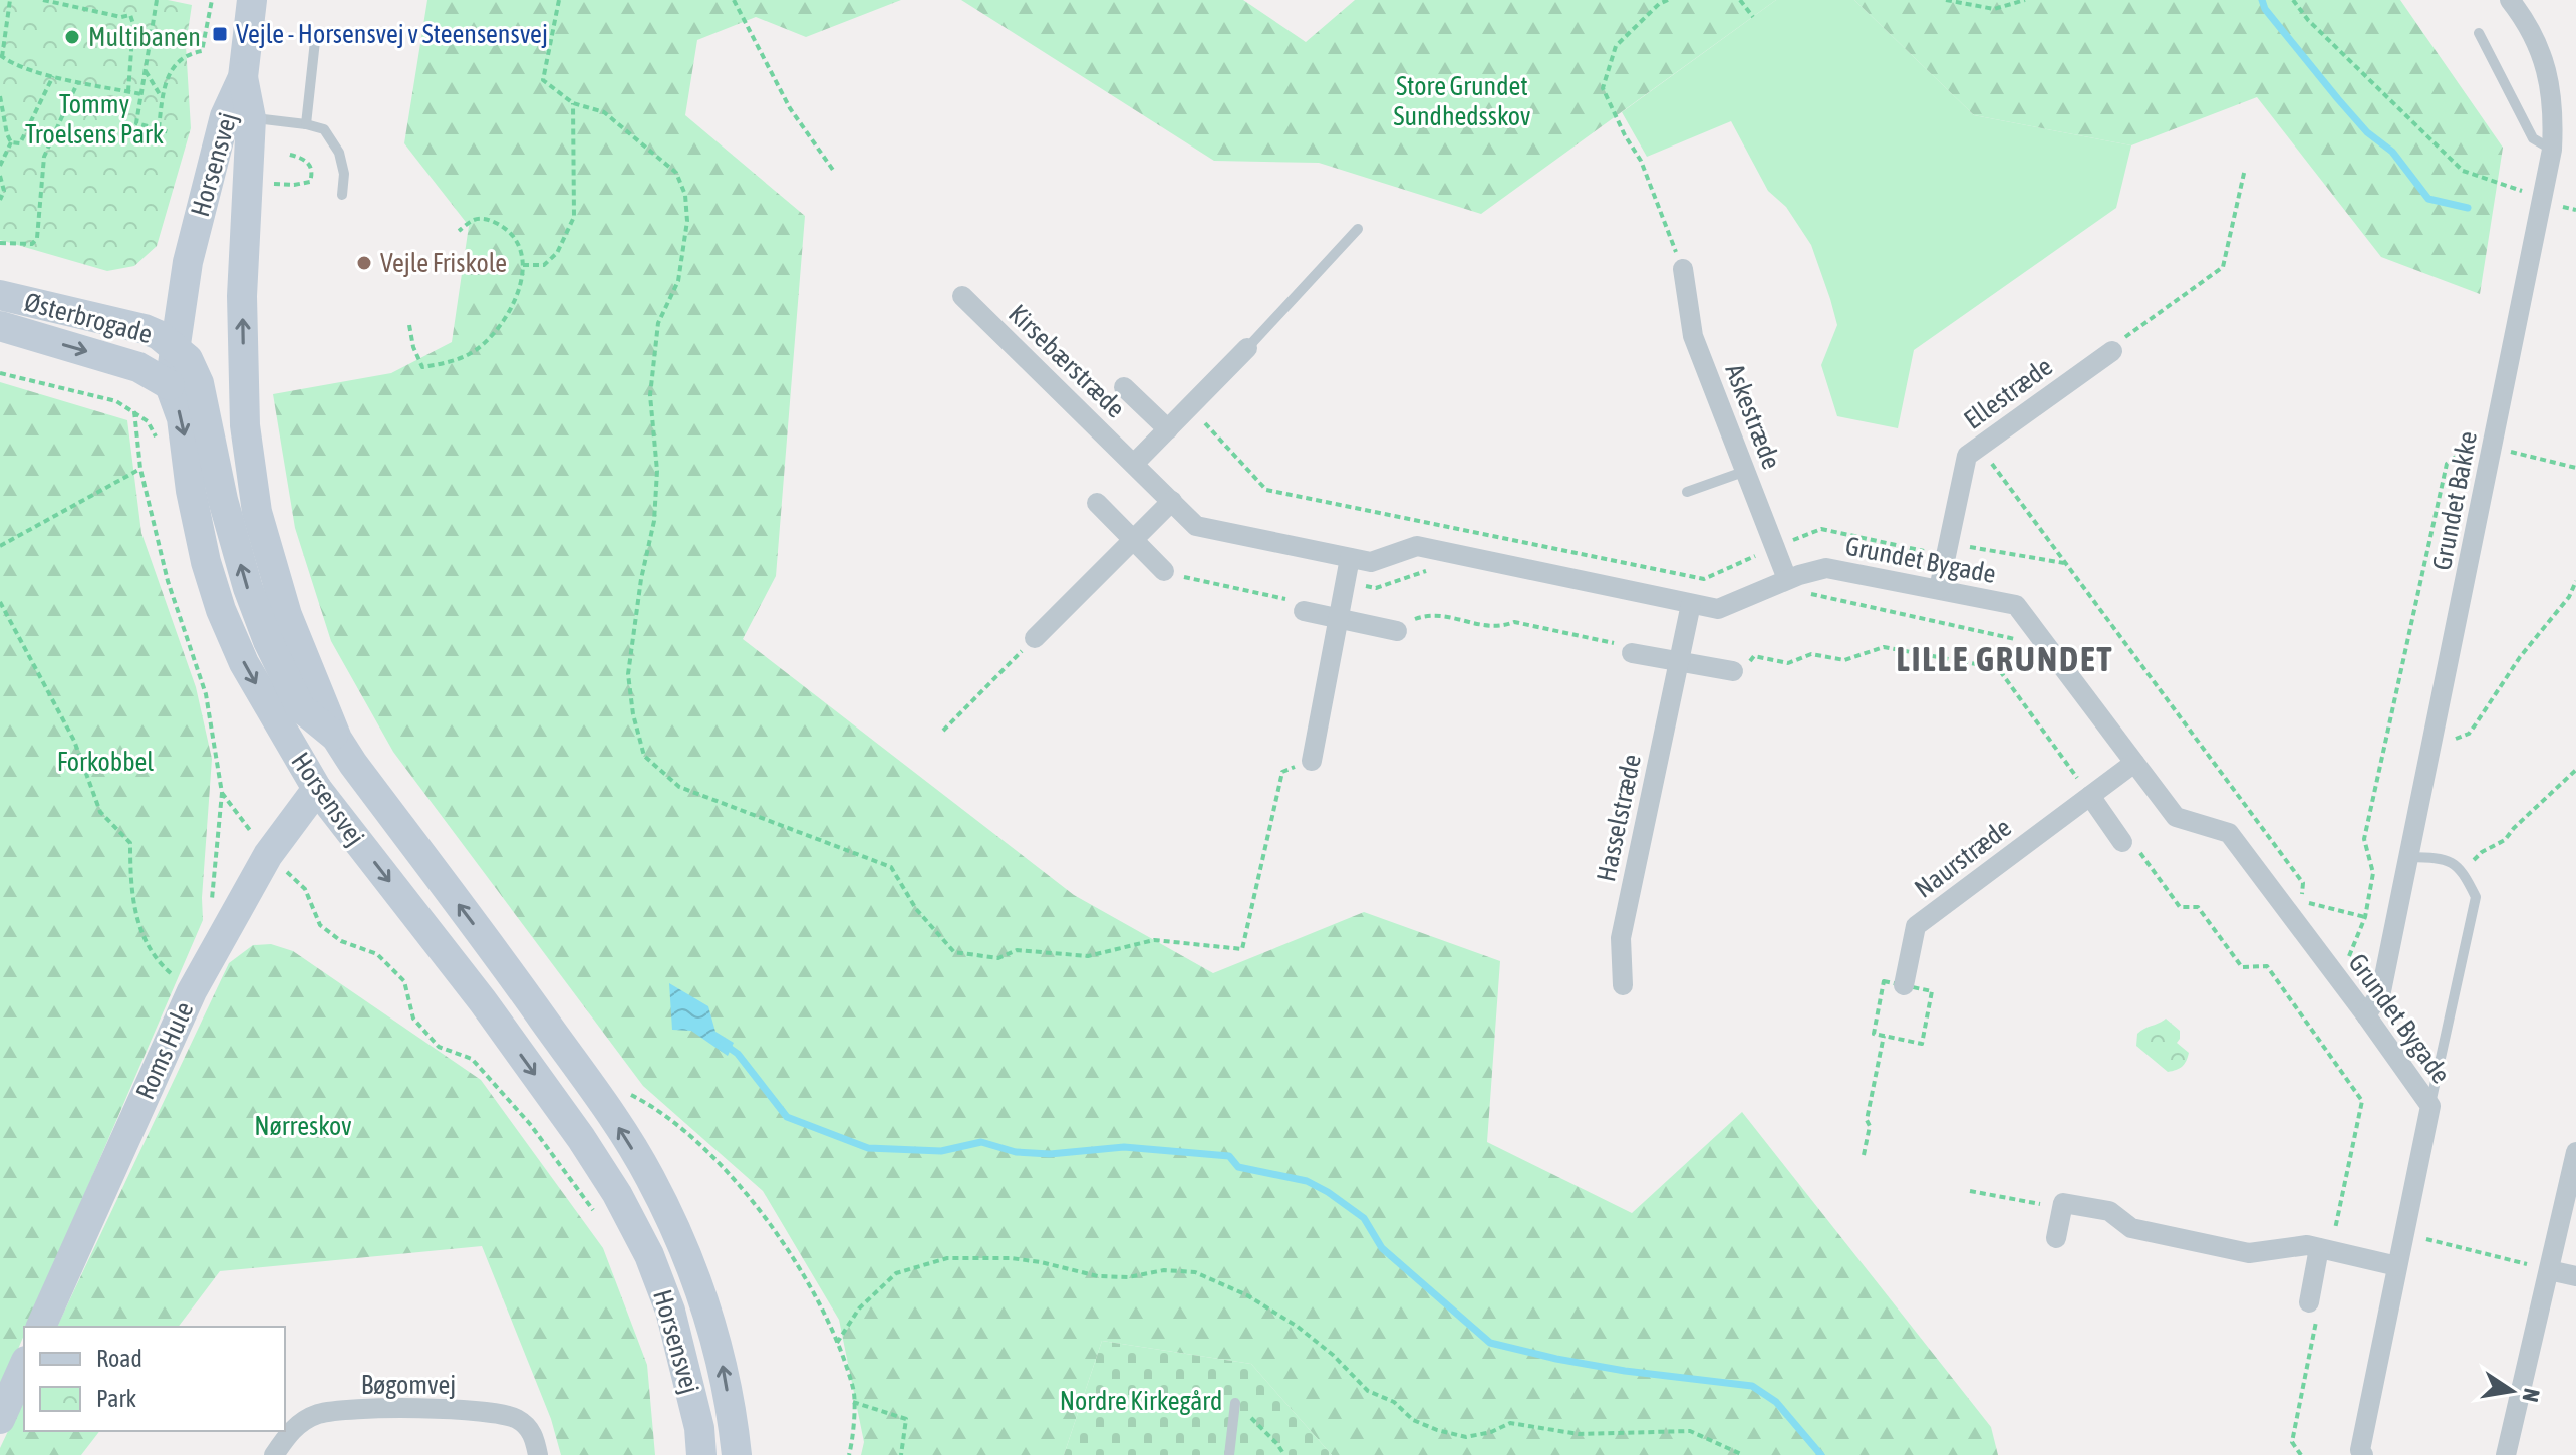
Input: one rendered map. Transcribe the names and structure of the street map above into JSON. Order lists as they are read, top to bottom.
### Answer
{
  "streets": {
    "main road": ["Horsensvej", "Østerbrogade", "Roms Hule"],
    "street": [
      "Kirsebærstræde",
      "Ellestræde",
      "Askestræde",
      "Grundet Bakke",
      "Grundet Bygade",
      "Hasselstræde",
      "Naurstræde",
      "Bøgomvej"
    ]
  },
  "crossings": [
    ["Horsensvej", "Østerbrogade"],
    ["Horsensvej", "Roms Hule"],
    ["Kirsebærstræde", "Grundet Bygade"],
    ["Ellestræde", "Grundet Bygade"],
    ["Askestræde", "Grundet Bygade"],
    ["Grundet Bakke", "Grundet Bygade"],
    ["Grundet Bygade", "Hasselstræde"],
    ["Grundet Bygade", "Naurstræde"]
  ],
  "districts": ["LILLE GRUNDET"],
  "parks": [
    "Store Grundet Sundhedsskov",
    "Tommy Troelsens Park",
    "Forkobbel",
    "Nørreskov",
    "Nordre Kirkegård"
  ],
  "places": {
    "transit": ["Vejle - Horsensvej v Steensensvej"],
    "other": ["Multibanen", "Vejle Friskole"]
  },
  "legend": ["Road", "Park"],
  "north": "right"
}
